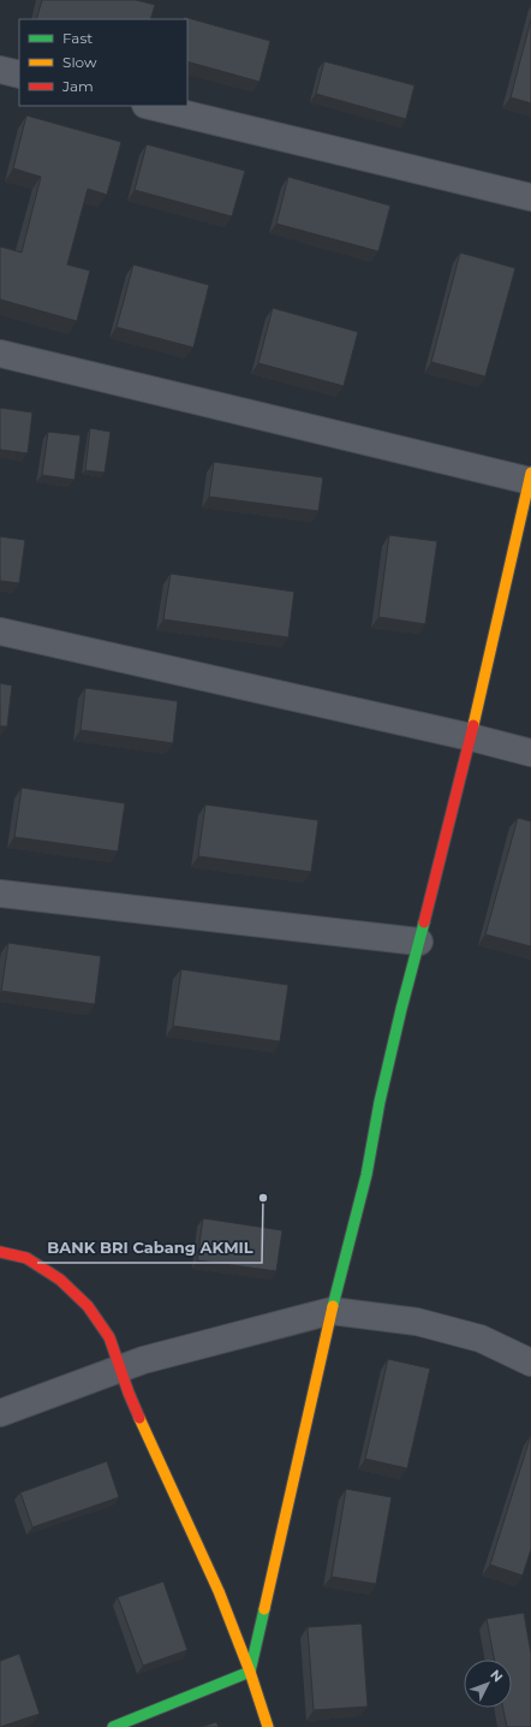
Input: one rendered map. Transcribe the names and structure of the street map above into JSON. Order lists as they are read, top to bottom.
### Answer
{
  "places": ["BANK BRI Cabang AKMIL"],
  "legend": ["Fast", "Slow", "Jam"],
  "north": "top right"
}
